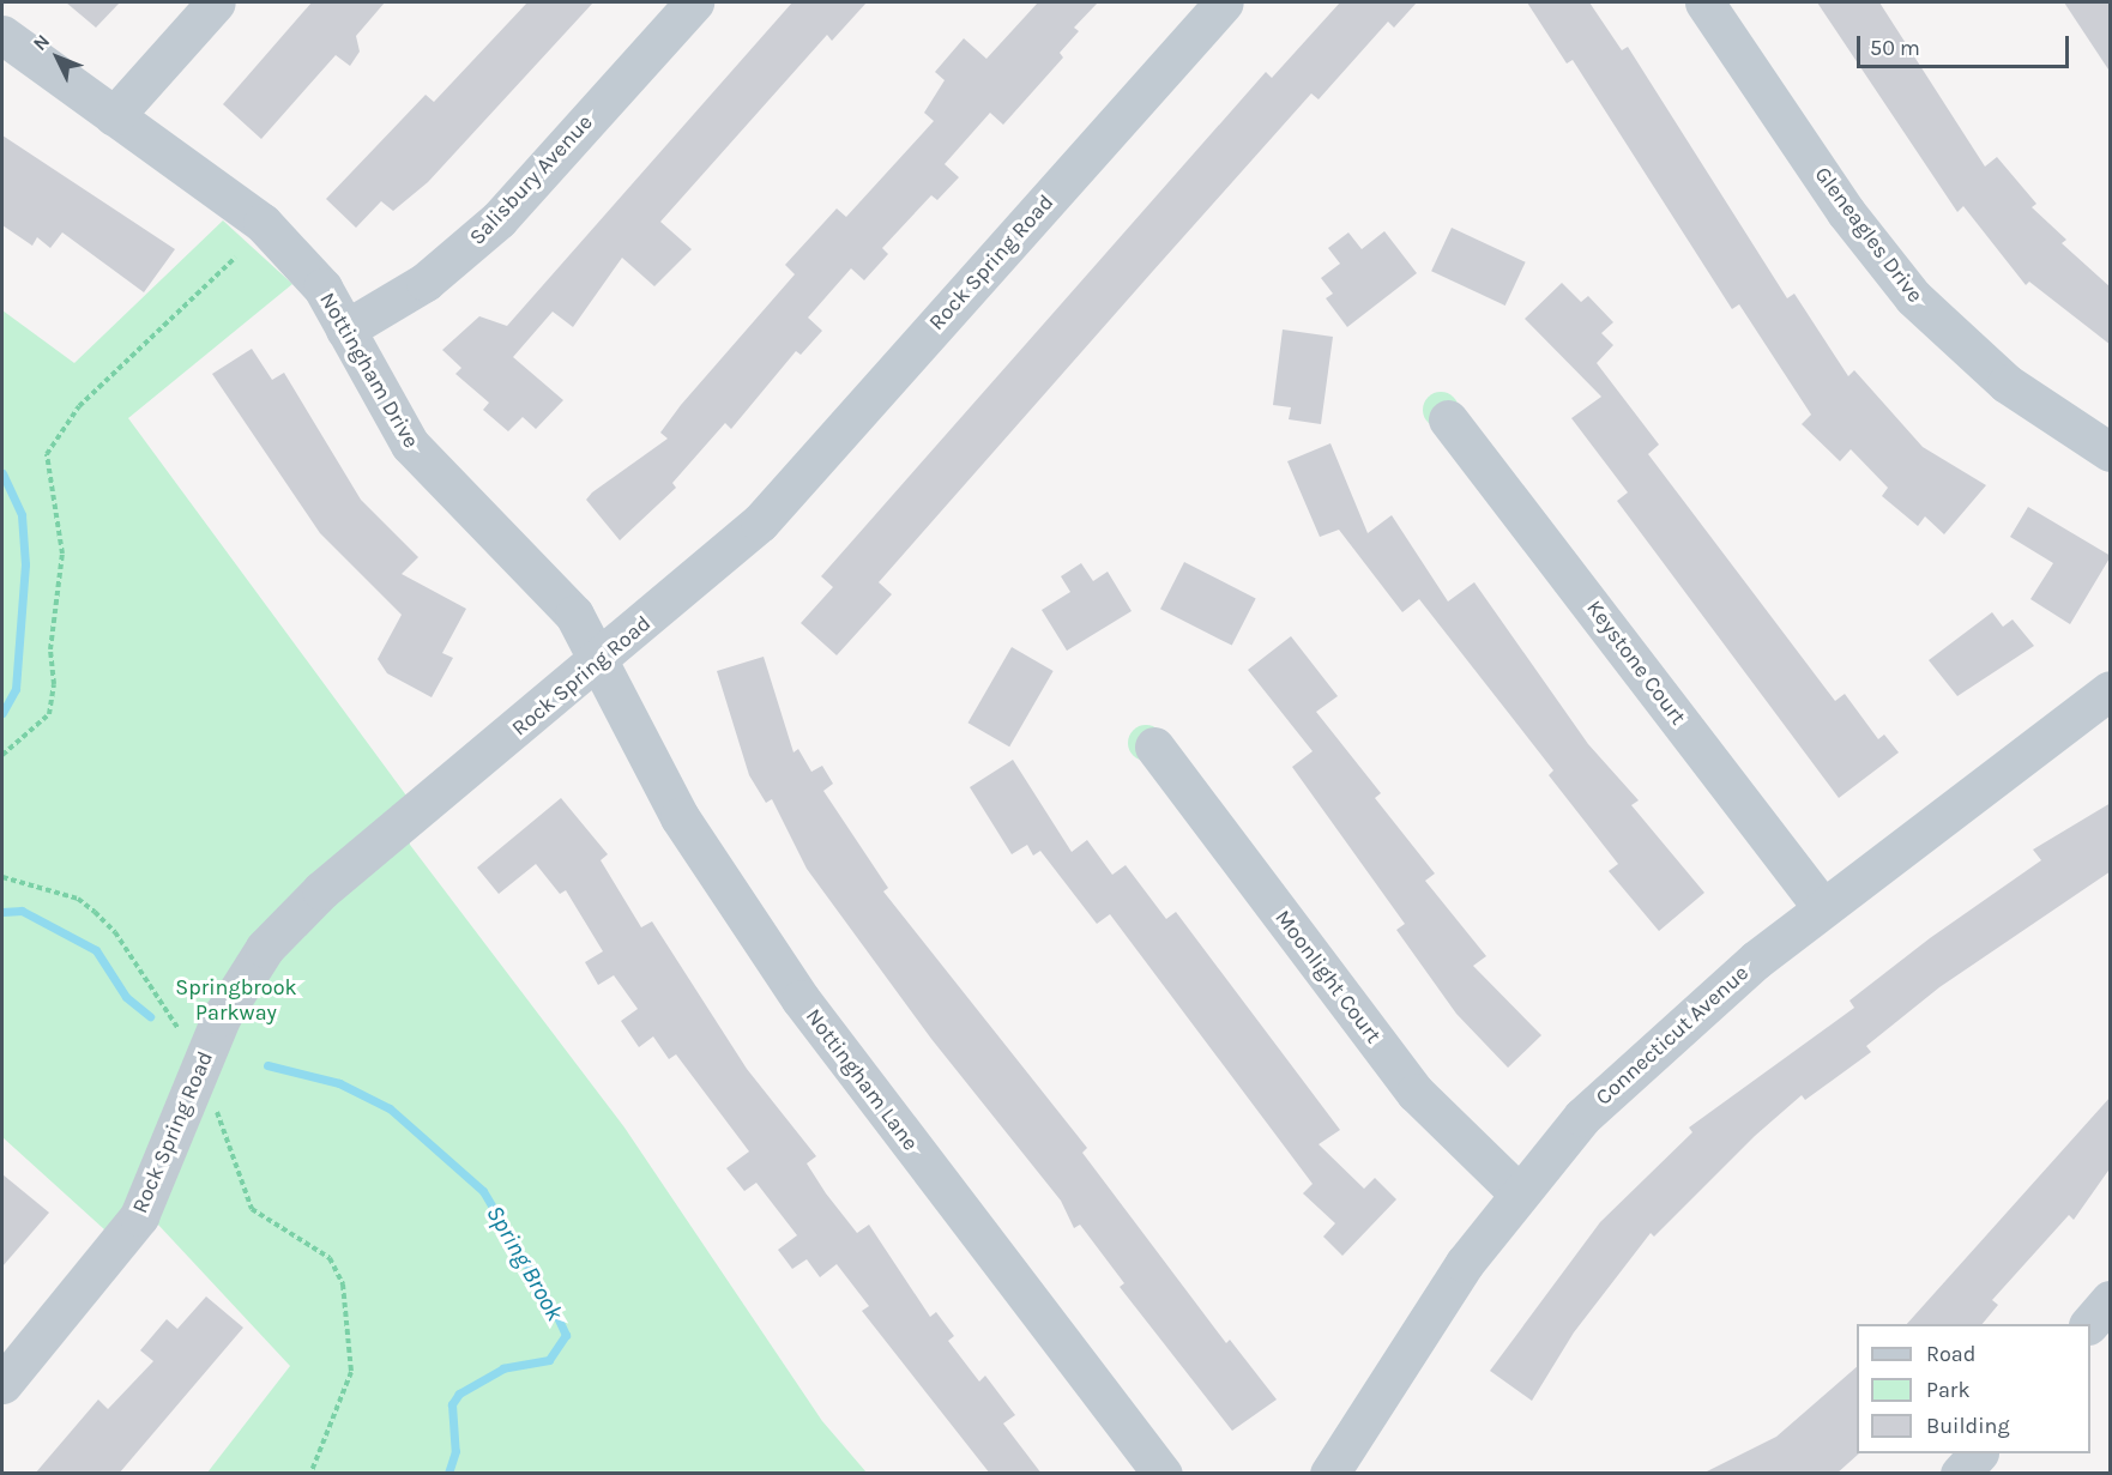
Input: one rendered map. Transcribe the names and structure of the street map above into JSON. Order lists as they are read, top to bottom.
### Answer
{
  "streets": {
    "street": [
      "Salisbury Avenue",
      "Gleneagles Drive",
      "Rock Spring Road",
      "Nottingham Drive",
      "Keystone Court",
      "Moonlight Court",
      "Connecticut Avenue",
      "Nottingham Lane"
    ]
  },
  "crossings": [
    ["Salisbury Avenue", "Nottingham Drive"],
    ["Rock Spring Road", "Nottingham Drive"],
    ["Rock Spring Road", "Nottingham Lane"],
    ["Nottingham Drive", "Nottingham Lane"],
    ["Keystone Court", "Connecticut Avenue"],
    ["Moonlight Court", "Connecticut Avenue"]
  ],
  "water": ["Spring Brook"],
  "parks": ["Springbrook Parkway"],
  "legend": ["Road", "Park", "Building"],
  "scale_bar": "50 m",
  "north": "top left"
}
